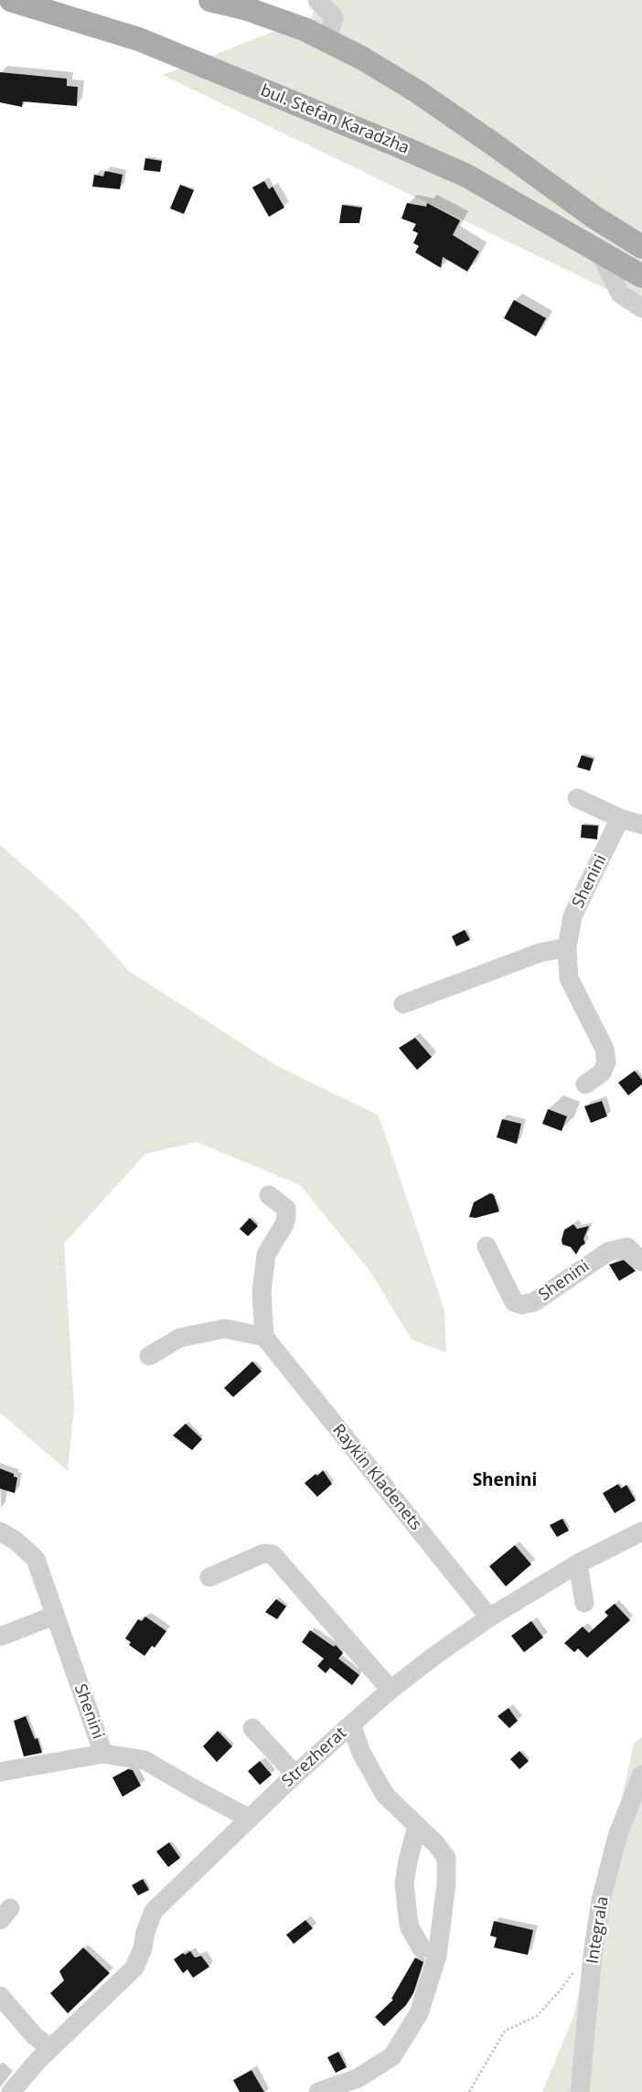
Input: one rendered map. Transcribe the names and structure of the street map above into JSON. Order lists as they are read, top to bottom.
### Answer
{
  "streets": {
    "main road": ["bul. Stefan Karadzha"],
    "street": [
      "Shenini",
      "Raykin Kladenets",
      "Strezherat",
      "Integrala"
    ]
  },
  "crossings": [
    ["Shenini", "Strezherat"],
    ["Raykin Kladenets", "Strezherat"]
  ],
  "districts": ["Shenini"]
}
